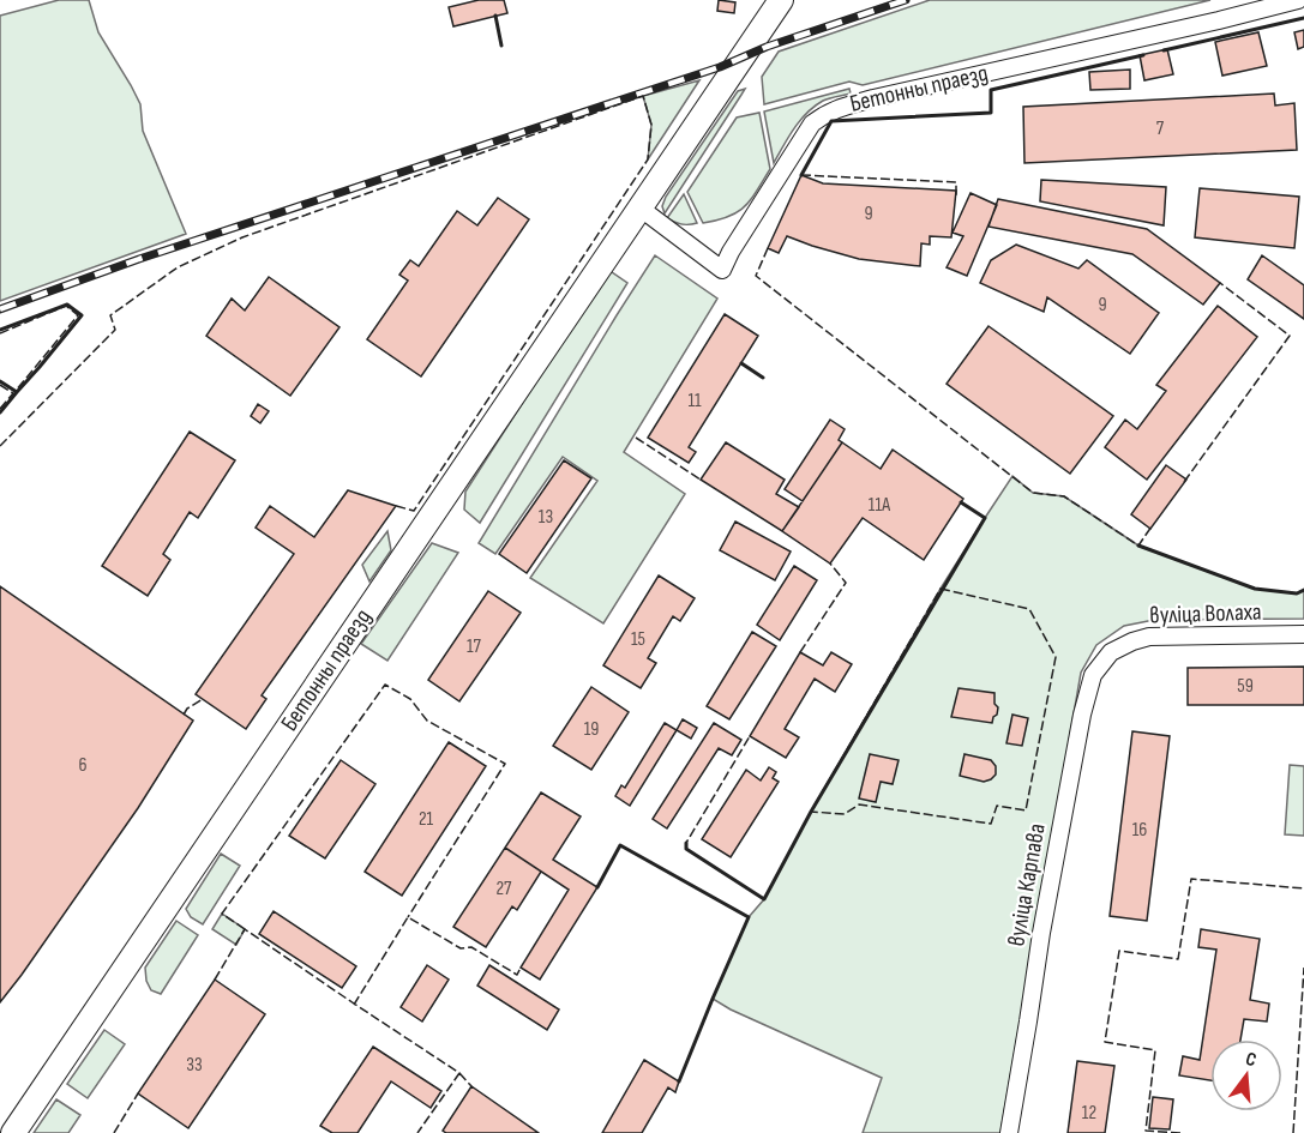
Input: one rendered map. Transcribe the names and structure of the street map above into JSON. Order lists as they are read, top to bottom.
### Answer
{
  "streets": {
    "street": ["Бетонны праезд", "вуліца Волаха", "вуліца Карпава"]
  },
  "crossings": [
    ["вуліца Волаха", "вуліца Карпава"]
  ],
  "house_numbers": [
    "7",
    "9",
    "9",
    "11",
    "11А",
    "13",
    "15",
    "17",
    "59",
    "19",
    "6",
    "21",
    "16",
    "27",
    "33",
    "12"
  ],
  "north": "top"
}
